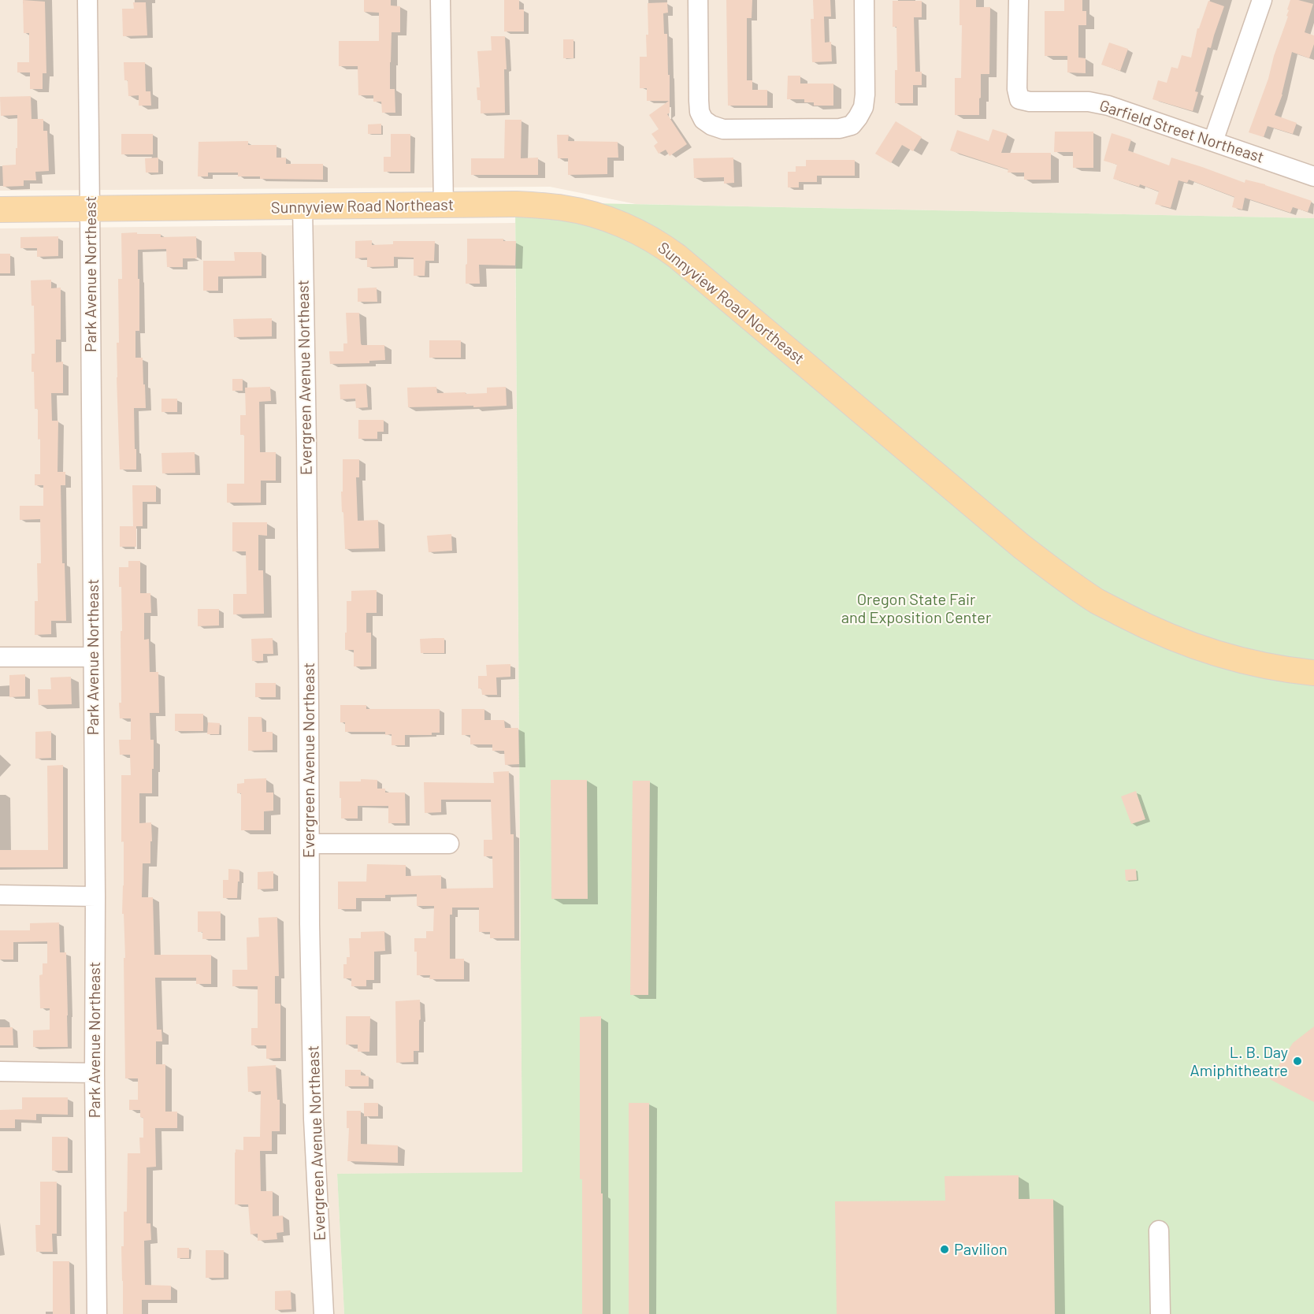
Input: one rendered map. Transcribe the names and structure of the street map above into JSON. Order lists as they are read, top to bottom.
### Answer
{
  "streets": {
    "main road": ["Sunnyview Road Northeast"],
    "street": ["Garfield Street Northeast", "Park Avenue Northeast", "Evergreen Avenue Northeast"]
  },
  "crossings": [
    ["Sunnyview Road Northeast", "Park Avenue Northeast"],
    ["Sunnyview Road Northeast", "Evergreen Avenue Northeast"]
  ],
  "parks": ["Oregon State Fair and Exposition Center"],
  "places": ["L. B. Day Amiphitheatre", "Pavilion"]
}
